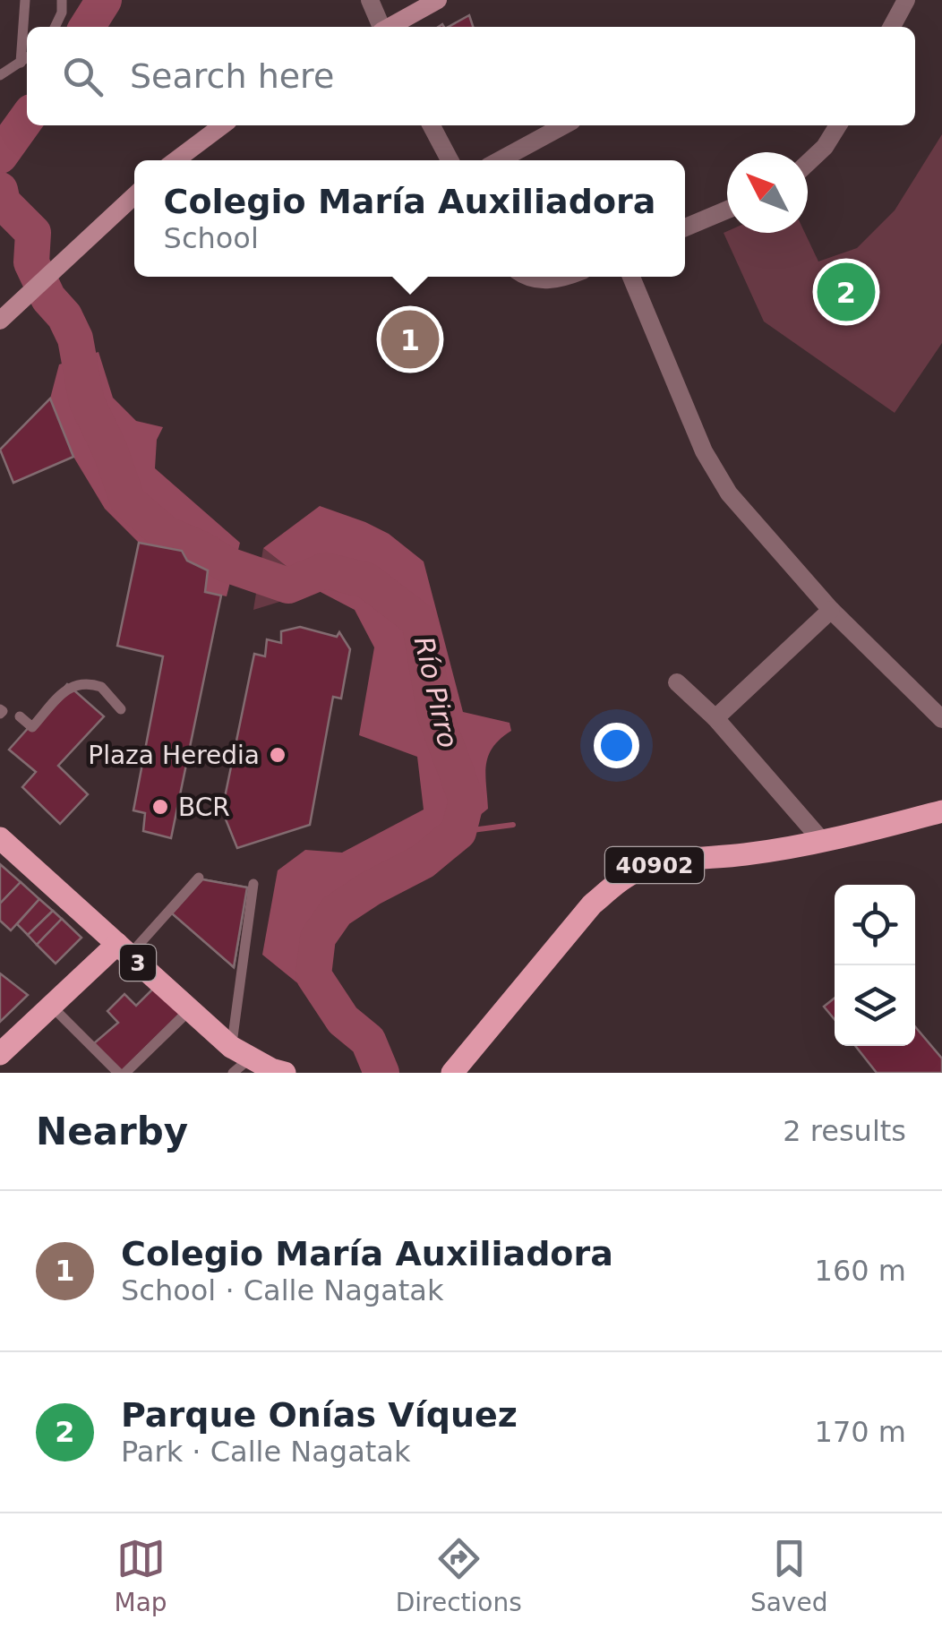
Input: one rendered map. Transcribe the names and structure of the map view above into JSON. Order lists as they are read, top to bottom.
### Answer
{
  "streets": {
    "main road": ["40902", "3"]
  },
  "water": ["Río Pirro"],
  "places": ["Plaza Heredia", "BCR"],
  "north": "top left",
  "page": {
    "search": "Search here",
    "popup": ["Colegio María Auxiliadora", "School"],
    "pins": ["2", "1"],
    "heading": ["Nearby", "2 results"],
    "list": [
      {
        "mark": "1",
        "name": "Colegio María Auxiliadora",
        "note": "School · Calle Nagatak",
        "value": "160 m"
      },
      {
        "mark": "2",
        "name": "Parque Onías Víquez",
        "note": "Park · Calle Nagatak",
        "value": "170 m"
      }
    ],
    "nav": ["Map", "Directions", "Saved"]
  }
}
